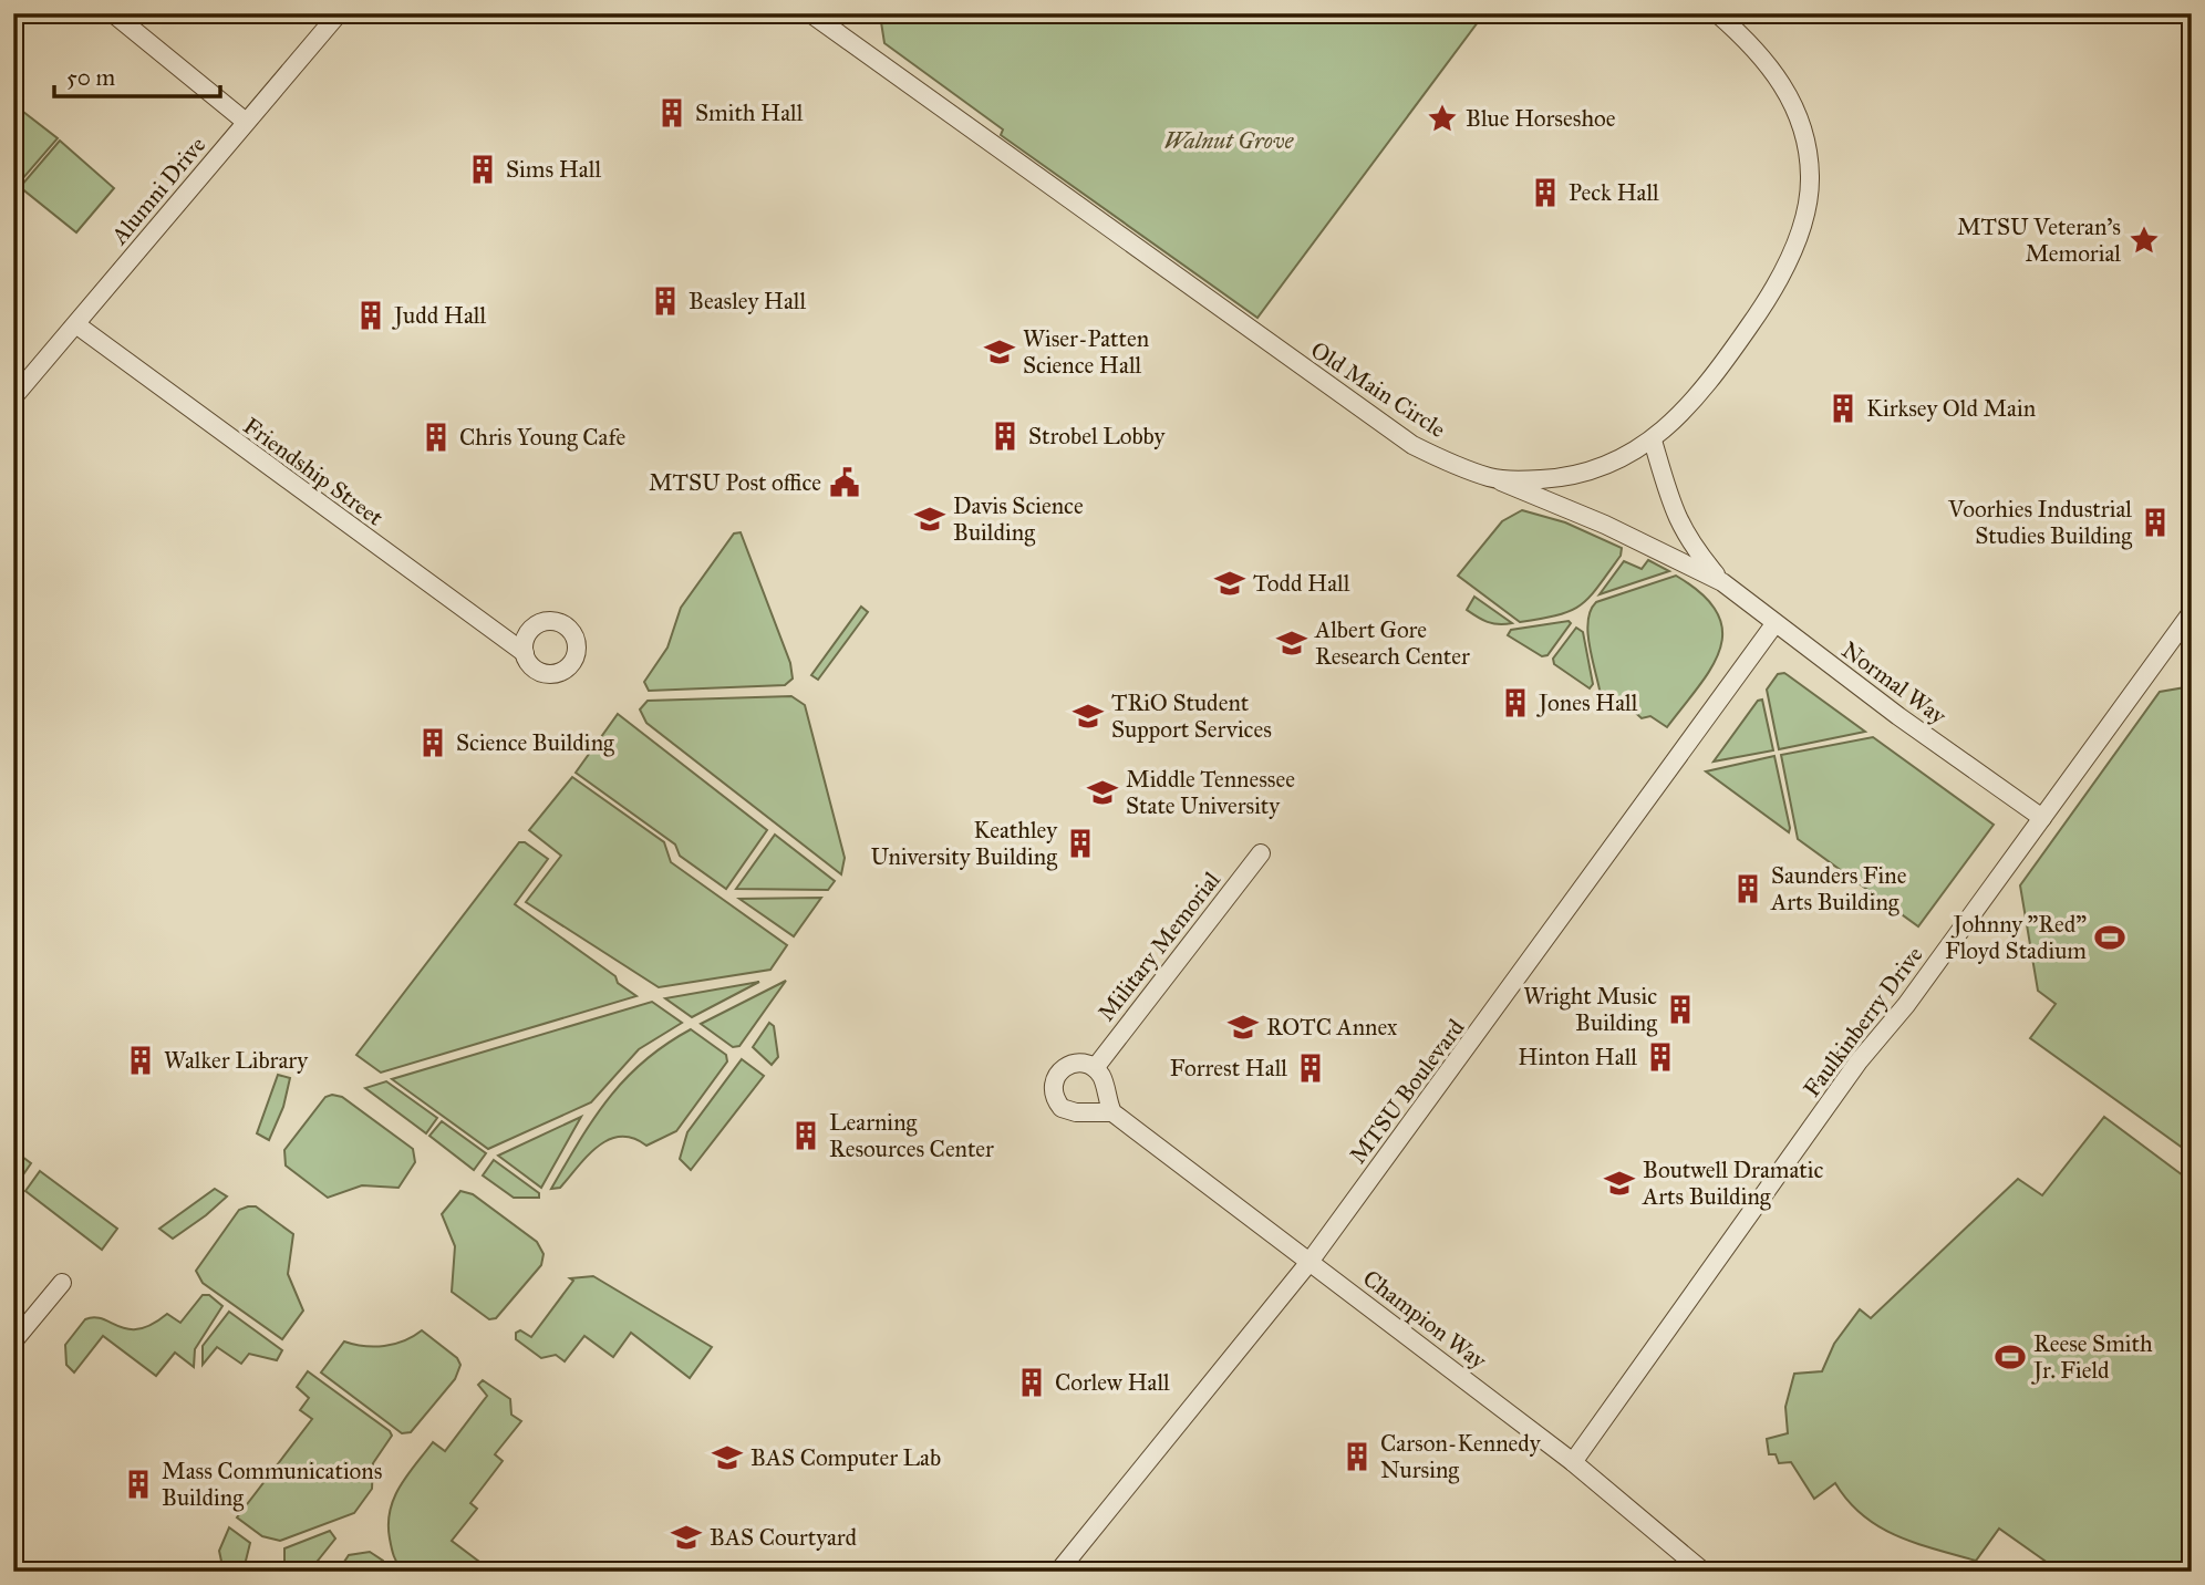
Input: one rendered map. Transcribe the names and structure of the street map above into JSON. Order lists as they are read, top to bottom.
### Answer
{
  "streets": {
    "street": [
      "Alumni Drive",
      "Old Main Circle",
      "Friendship Street",
      "Normal Way",
      "Military Memorial",
      "Faulkinberry Drive",
      "MTSU Boulevard",
      "Champion Way"
    ]
  },
  "crossings": [
    ["Alumni Drive", "Friendship Street"],
    ["Old Main Circle", "Normal Way"],
    ["Normal Way", "Faulkinberry Drive"],
    ["Normal Way", "MTSU Boulevard"],
    ["Faulkinberry Drive", "Champion Way"],
    ["MTSU Boulevard", "Champion Way"]
  ],
  "parks": ["Walnut Grove"],
  "places": {
    "building": [
      "Smith Hall",
      "Sims Hall",
      "Peck Hall",
      "Beasley Hall",
      "Judd Hall",
      "Kirksey Old Main",
      "Strobel Lobby",
      "Chris Young Cafe",
      "Voorhies Industrial Studies Building",
      "Jones Hall",
      "Science Building",
      "Keathley University Building",
      "Saunders Fine Arts Building",
      "Wright Music Building",
      "Hinton Hall",
      "Walker Library",
      "Forrest Hall",
      "Learning Resources Center",
      "Corlew Hall",
      "Carson-Kennedy Nursing",
      "Mass Communications Building"
    ],
    "place": ["Blue Horseshoe", "MTSU Veteran's Memorial"],
    "school or university": [
      "Wiser-Patten Science Hall",
      "Davis Science Building",
      "Todd Hall",
      "Albert Gore Research Center",
      "TRiO Student Support Services",
      "Middle Tennessee State University",
      "ROTC Annex",
      "Boutwell Dramatic Arts Building",
      "BAS Computer Lab",
      "BAS Courtyard"
    ],
    "public building": ["MTSU Post office"],
    "sports": ["Johnny \"Red\" Floyd Stadium", "Reese Smith Jr. Field"]
  },
  "scale_bar": "50 m"
}
